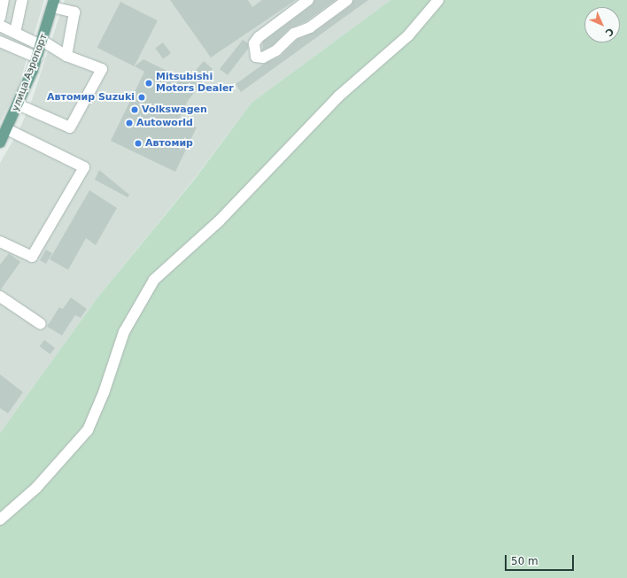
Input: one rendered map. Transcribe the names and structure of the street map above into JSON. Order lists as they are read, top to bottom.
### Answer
{
  "streets": {
    "main road": ["улица Аэропорт"]
  },
  "places": [
    "Mitsubishi Motors Dealer",
    "Автомир Suzuki",
    "Volkswagen",
    "Autoworld",
    "Автомир"
  ],
  "scale_bar": "50 m",
  "north": "bottom right"
}
